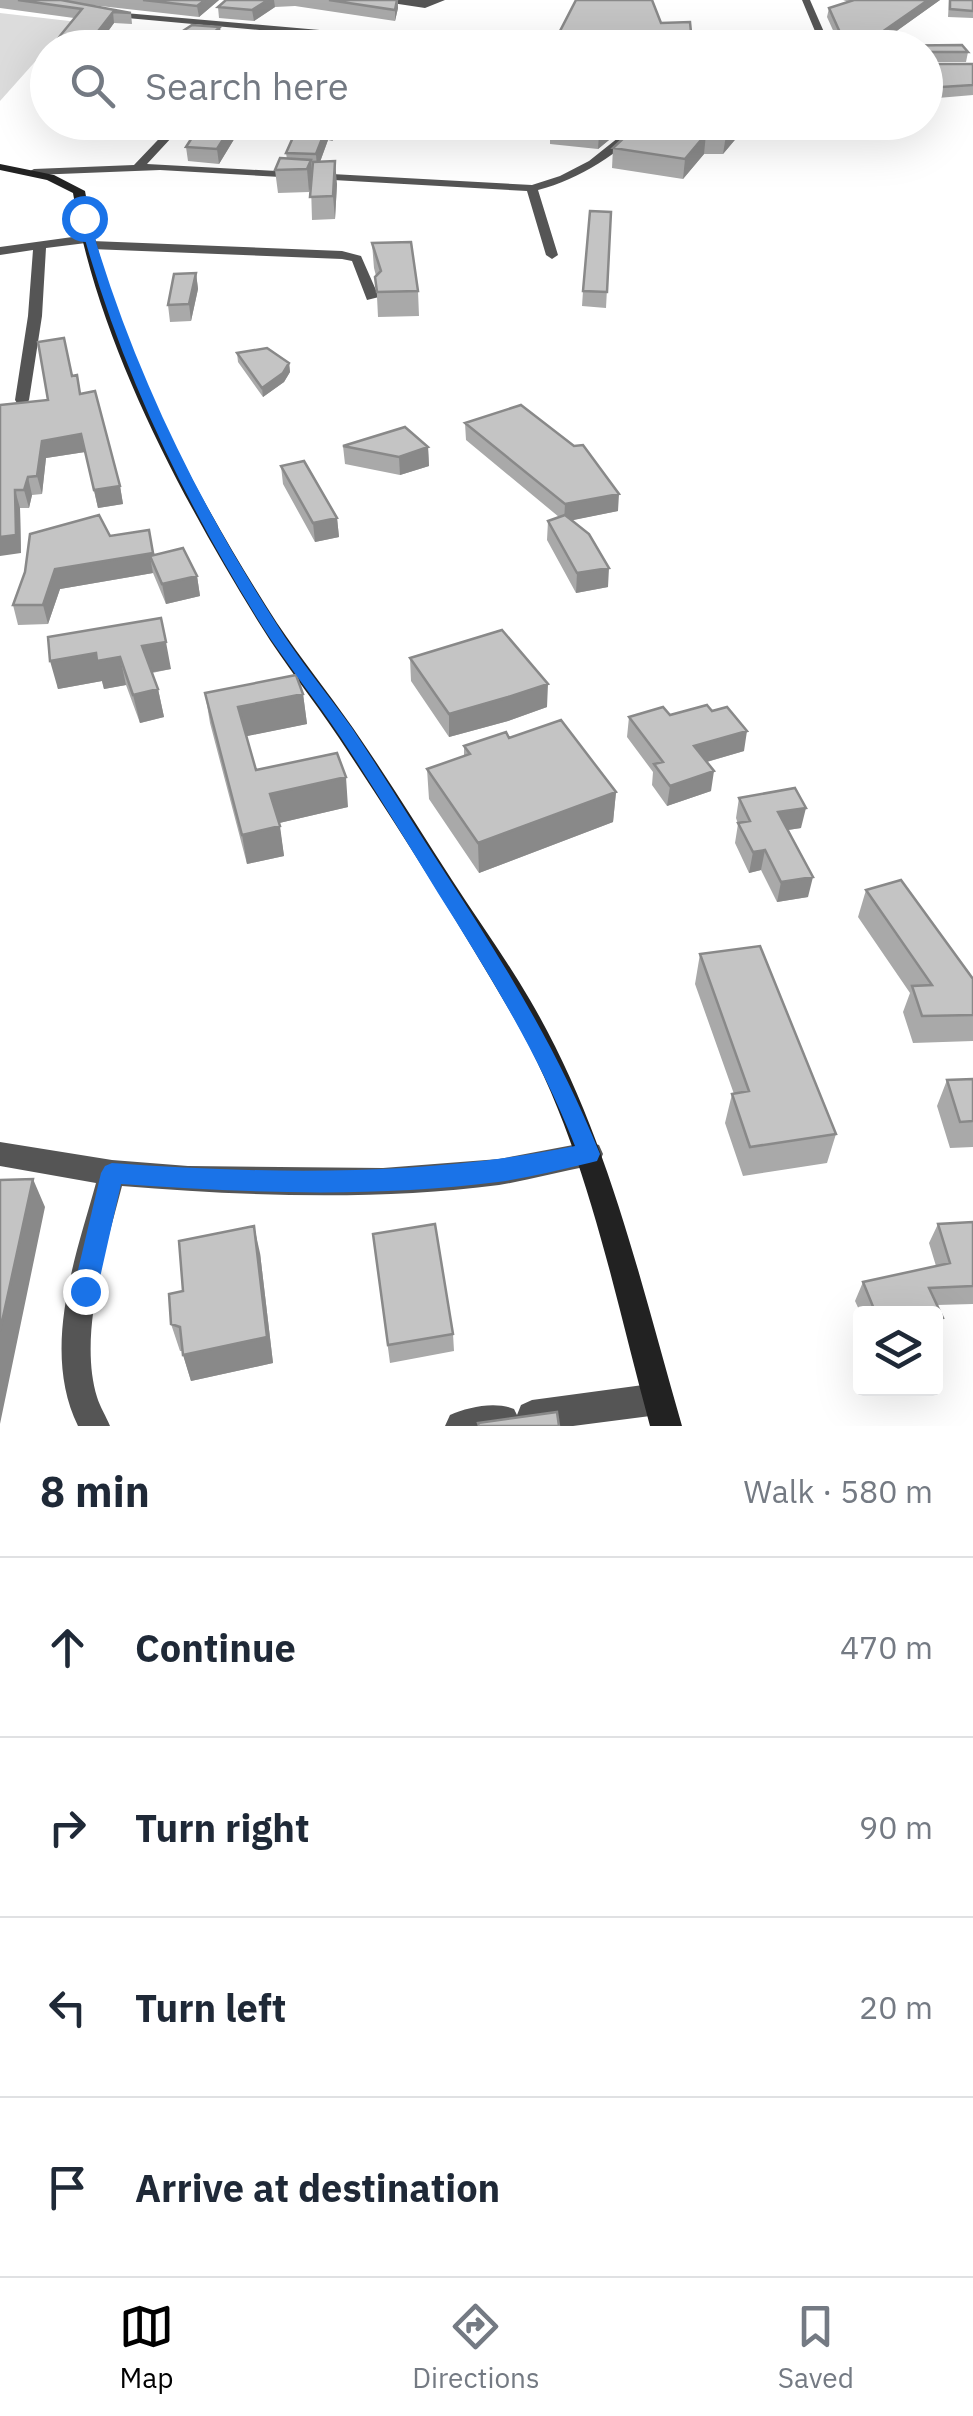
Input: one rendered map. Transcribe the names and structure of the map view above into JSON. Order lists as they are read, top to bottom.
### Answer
{
  "page": {
    "search": "Search here",
    "heading": ["8 min", "Walk · 580 m"],
    "list": [
      ["Continue", "470 m"],
      ["Turn right", "90 m"],
      ["Turn left", "20 m"],
      "Arrive at destination"
    ],
    "nav": ["Map", "Directions", "Saved"]
  }
}
